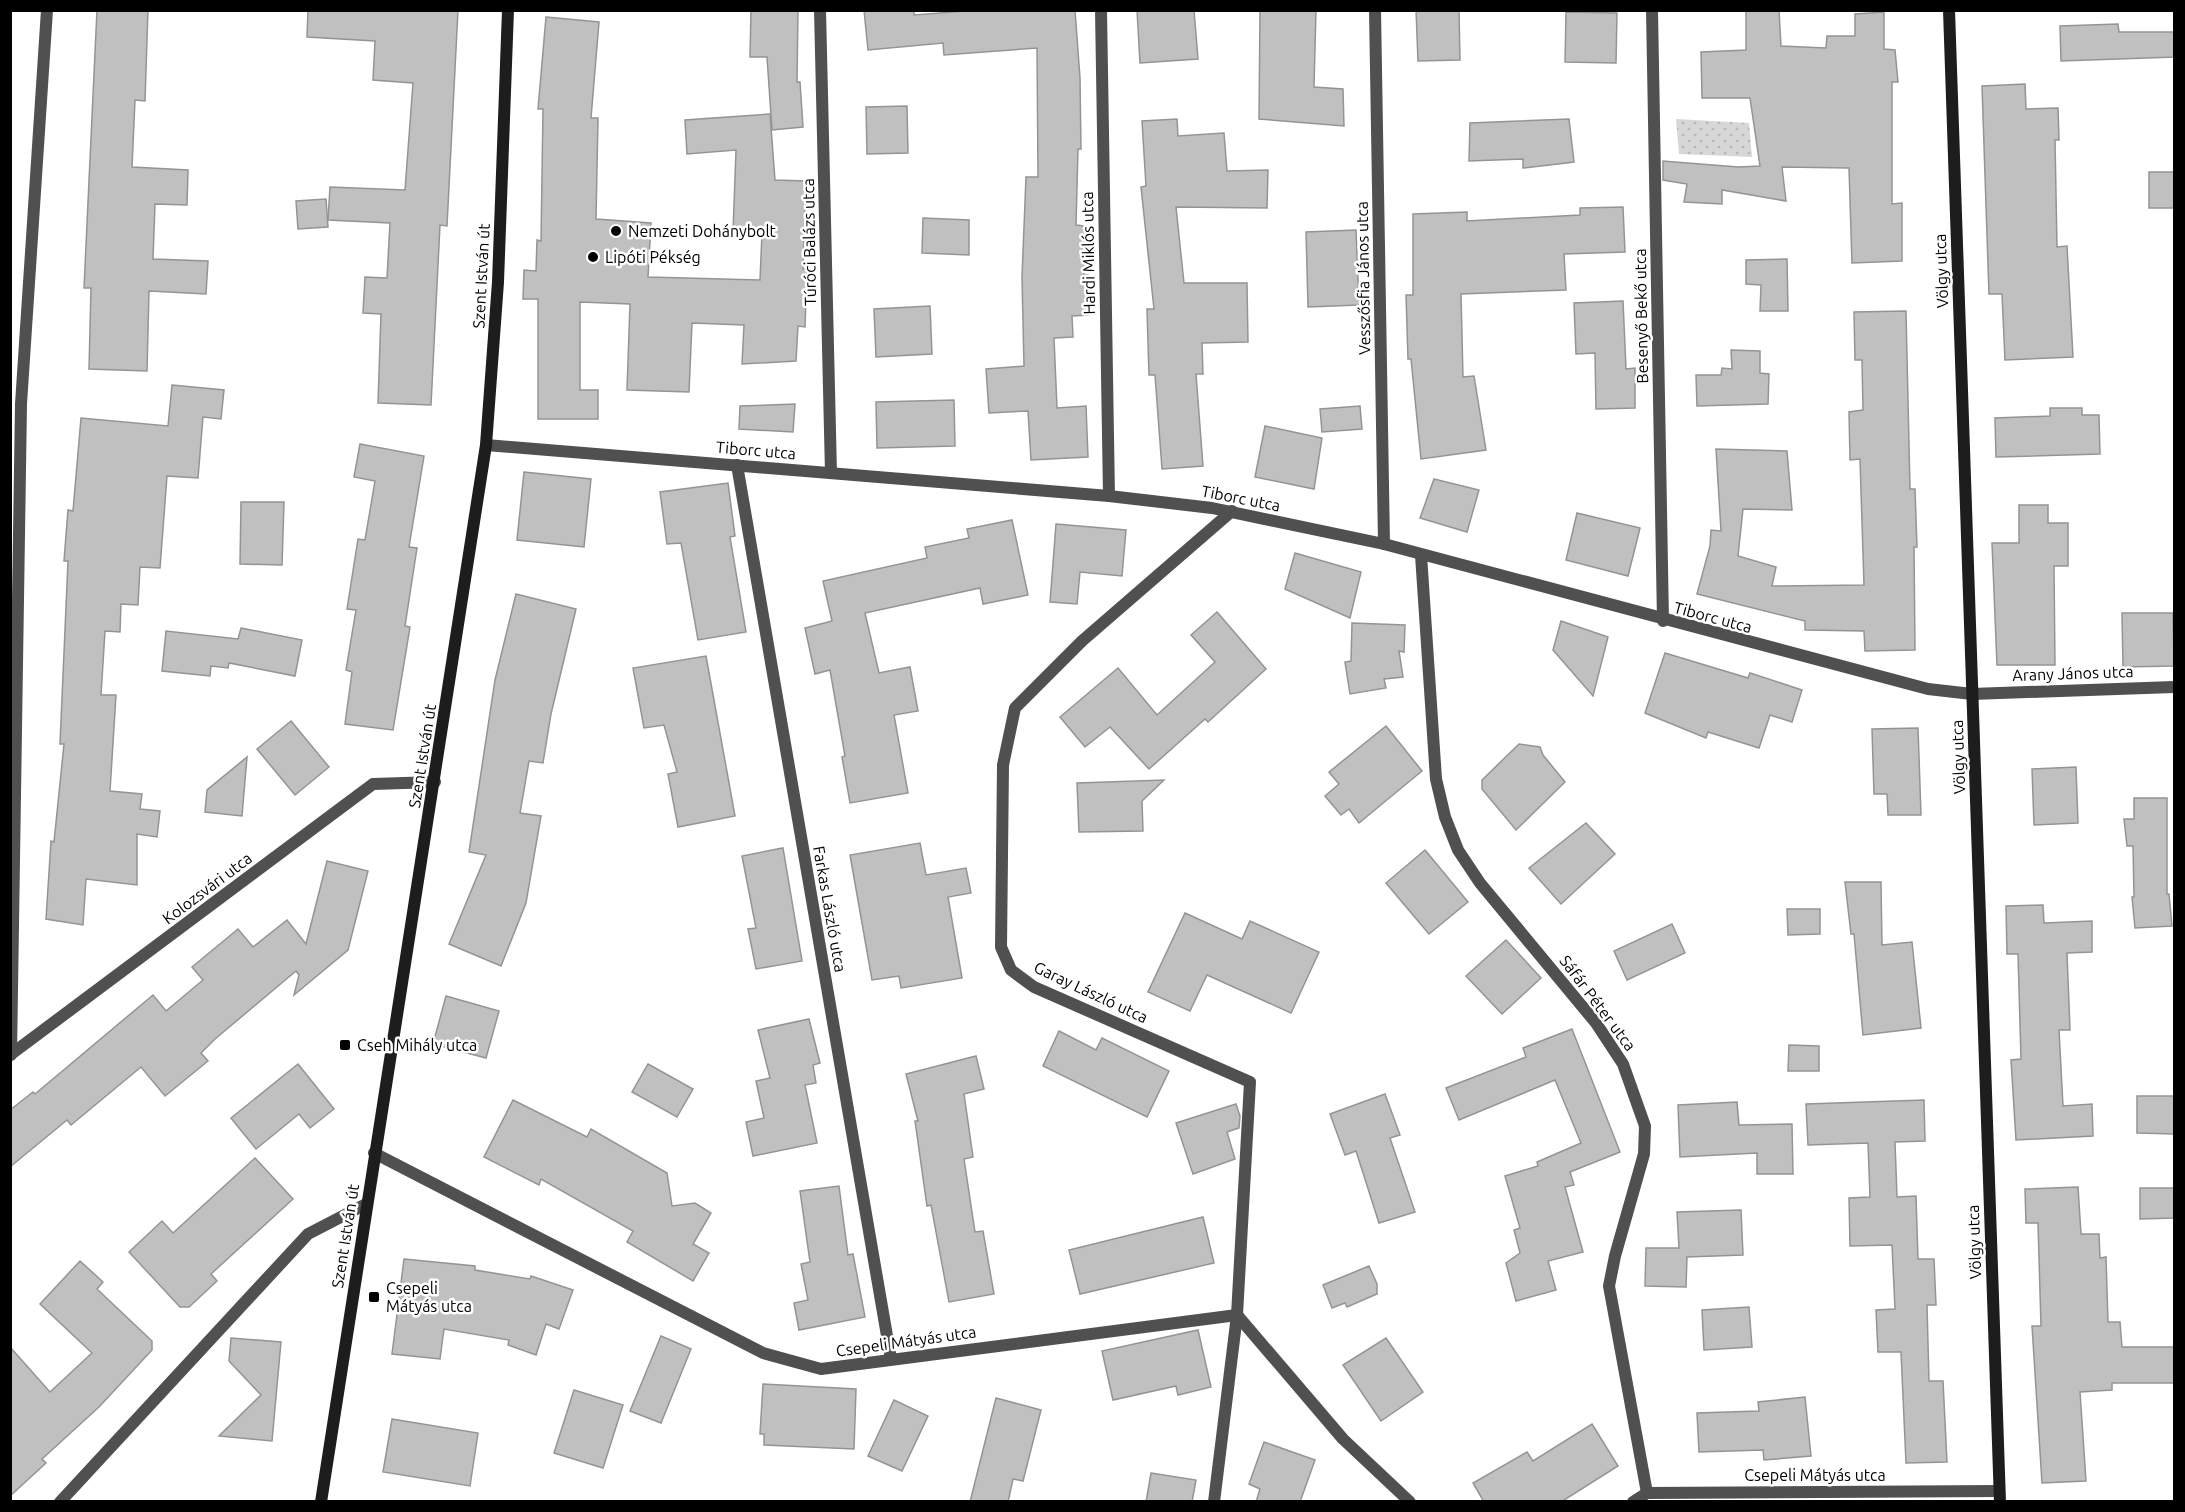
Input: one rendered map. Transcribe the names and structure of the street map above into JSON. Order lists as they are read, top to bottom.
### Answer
{
  "streets": {
    "street": [
      "Túróci Balázs utca",
      "Hardi Miklós utca",
      "Völgy utca",
      "Szent István út",
      "Vesszősfia János utca",
      "Besenyő Bekő utca",
      "Tiborc utca",
      "Arany János utca",
      "Kolozsvári utca",
      "Farkas László utca",
      "Garay László utca",
      "Sáfár Péter utca",
      "Csepeli Mátyás utca"
    ]
  },
  "crossings": [
    ["Túróci Balázs utca", "Tiborc utca"],
    ["Hardi Miklós utca", "Tiborc utca"],
    ["Völgy utca", "Tiborc utca"],
    ["Völgy utca", "Arany János utca"],
    ["Völgy utca", "Csepeli Mátyás utca"],
    ["Szent István út", "Tiborc utca"],
    ["Szent István út", "Kolozsvári utca"],
    ["Szent István út", "Csepeli Mátyás utca"],
    ["Vesszősfia János utca", "Tiborc utca"],
    ["Besenyő Bekő utca", "Tiborc utca"],
    ["Tiborc utca", "Arany János utca"],
    ["Tiborc utca", "Farkas László utca"],
    ["Tiborc utca", "Garay László utca"],
    ["Tiborc utca", "Sáfár Péter utca"],
    ["Farkas László utca", "Csepeli Mátyás utca"],
    ["Garay László utca", "Csepeli Mátyás utca"],
    ["Sáfár Péter utca", "Csepeli Mátyás utca"]
  ],
  "places": {
    "other": ["Nemzeti Dohánybolt", "Lipóti Pékség"],
    "transit": ["Cseh Mihály utca", "Csepeli Mátyás utca"]
  }
}
